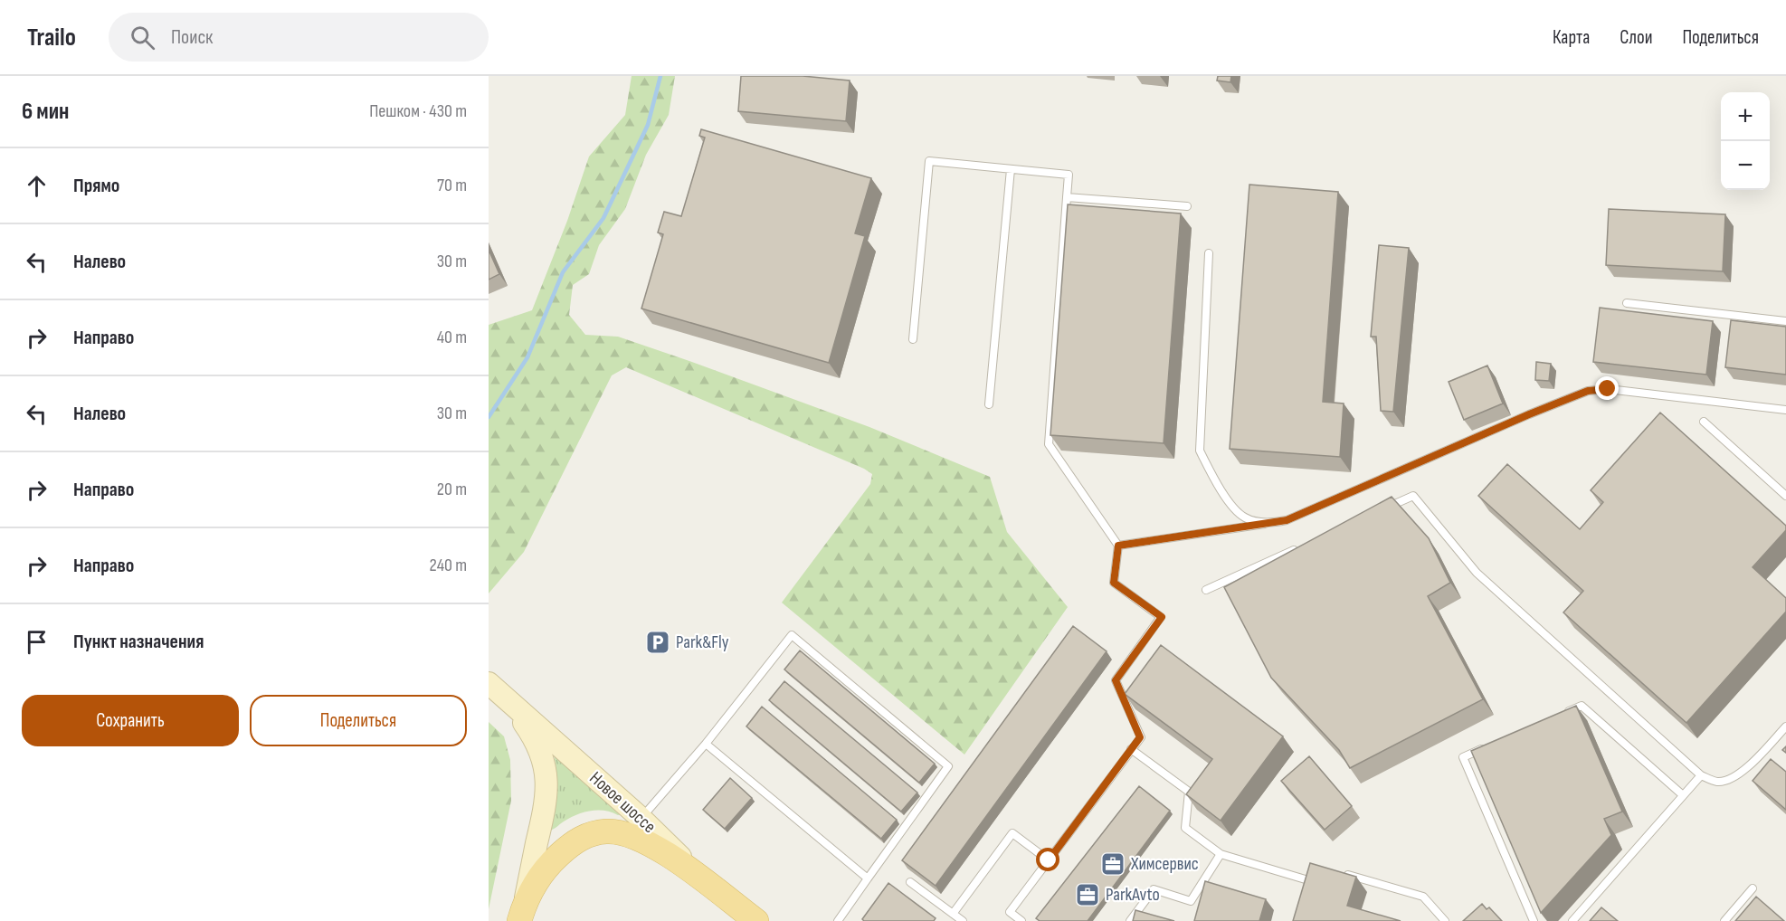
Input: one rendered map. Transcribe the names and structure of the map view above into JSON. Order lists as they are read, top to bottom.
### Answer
{
  "streets": {
    "main road": ["Новое шоссе"]
  },
  "places": {
    "parking": ["Park&Fly"],
    "office": ["Химсервис", "ParkAvto"]
  },
  "page": {
    "header": "Trailo",
    "search": "Поиск",
    "nav": ["Карта", "Слои", "Поделиться"],
    "heading": ["6 мин", "Пешком · 430 m"],
    "map_buttons": ["+", "−"],
    "list": [
      ["Прямо", "70 m"],
      ["Налево", "30 m"],
      ["Направо", "40 m"],
      ["Налево", "30 m"],
      ["Направо", "20 m"],
      ["Направо", "240 m"],
      "Пункт назначения"
    ],
    "buttons": ["Сохранить", "Поделиться"]
  }
}
